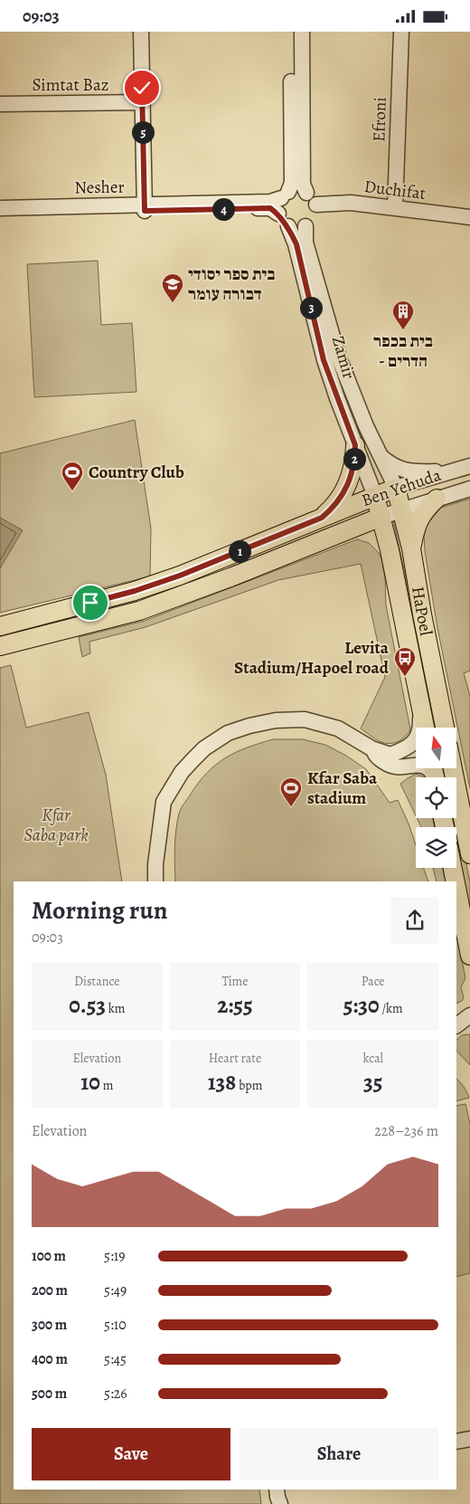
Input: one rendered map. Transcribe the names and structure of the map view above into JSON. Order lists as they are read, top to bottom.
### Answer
{
  "streets": {
    "main road": ["Ben Yehuda", "HaPoel"],
    "street": [
      "Simtat Baz",
      "Efroni",
      "Nesher",
      "Duchifat",
      "Zamir"
    ]
  },
  "crossings": [
    ["Efroni", "Duchifat"],
    ["Nesher", "Duchifat"],
    ["Nesher", "Zamir"],
    ["Duchifat", "Zamir"],
    ["Zamir", "Ben Yehuda"],
    ["Zamir", "HaPoel"],
    ["Ben Yehuda", "HaPoel"]
  ],
  "parks": ["Kfar Saba park"],
  "places": {
    "school or university": ["בית ספר יסודי דבורה עומר"],
    "building": ["בית בכפר - הדרים"],
    "sports": ["Country Club", "Kfar Saba stadium"],
    "bus stop": ["Levita Stadium/Hapoel road"]
  },
  "north": "top",
  "page": {
    "status": "09:03",
    "pins": [
      "5",
      "4",
      "3",
      "2",
      "1"
    ],
    "heading": ["Morning run", "09:03"],
    "stats": [
      ["Distance", "0.53 km"],
      ["Time", "2:55"],
      ["Pace", "5:30 /km"],
      ["Elevation", "10 m"],
      ["Heart rate", "138 bpm"],
      ["kcal", "35"]
    ],
    "chart": ["Elevation", "228–236 m"],
    "list": [
      {
        "name": "100 m",
        "note": "5:19"
      },
      {
        "name": "200 m",
        "note": "5:49"
      },
      {
        "name": "300 m",
        "note": "5:10"
      },
      {
        "name": "400 m",
        "note": "5:45"
      },
      {
        "name": "500 m",
        "note": "5:26"
      }
    ],
    "buttons": ["Save", "Share"]
  }
}
